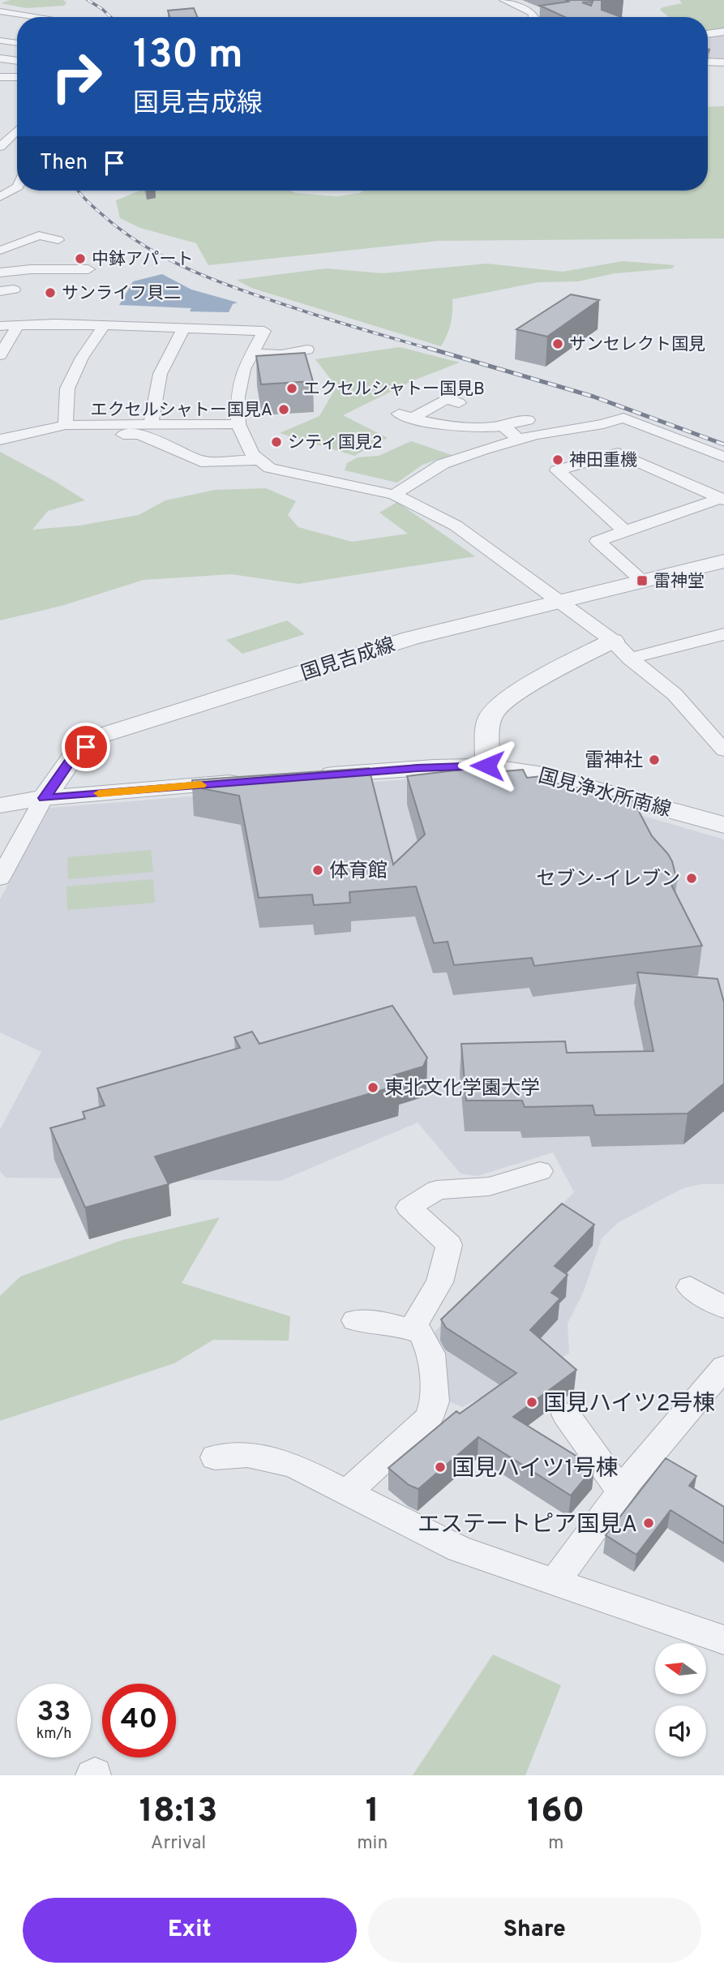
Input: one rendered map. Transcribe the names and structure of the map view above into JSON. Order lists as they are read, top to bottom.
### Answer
{
  "streets": {
    "street": ["国見吉成線", "国見浄水所南線"]
  },
  "places": {
    "other": [
      "中鉢アパート",
      "サンライフ貝二",
      "サンセレクト国見",
      "エクセルシャトー国見B",
      "エクセルシャトー国見A",
      "シティ国見2",
      "神田重機",
      "雷神社",
      "体育館",
      "セブン-イレブン",
      "東北文化学園大学",
      "国見ハイツ2号棟",
      "国見ハイツ1号棟",
      "エステートピア国見A"
    ],
    "transit": ["雷神堂"]
  },
  "north": "left",
  "page": {
    "turn": ["130 m", "国見吉成線"],
    "then": "Then",
    "speed": "33 km/h",
    "limit": "40",
    "eta": [
      "18:13",
      "Arrival",
      "1",
      "min",
      "160",
      "m"
    ],
    "buttons": ["Exit", "Share"]
  }
}
